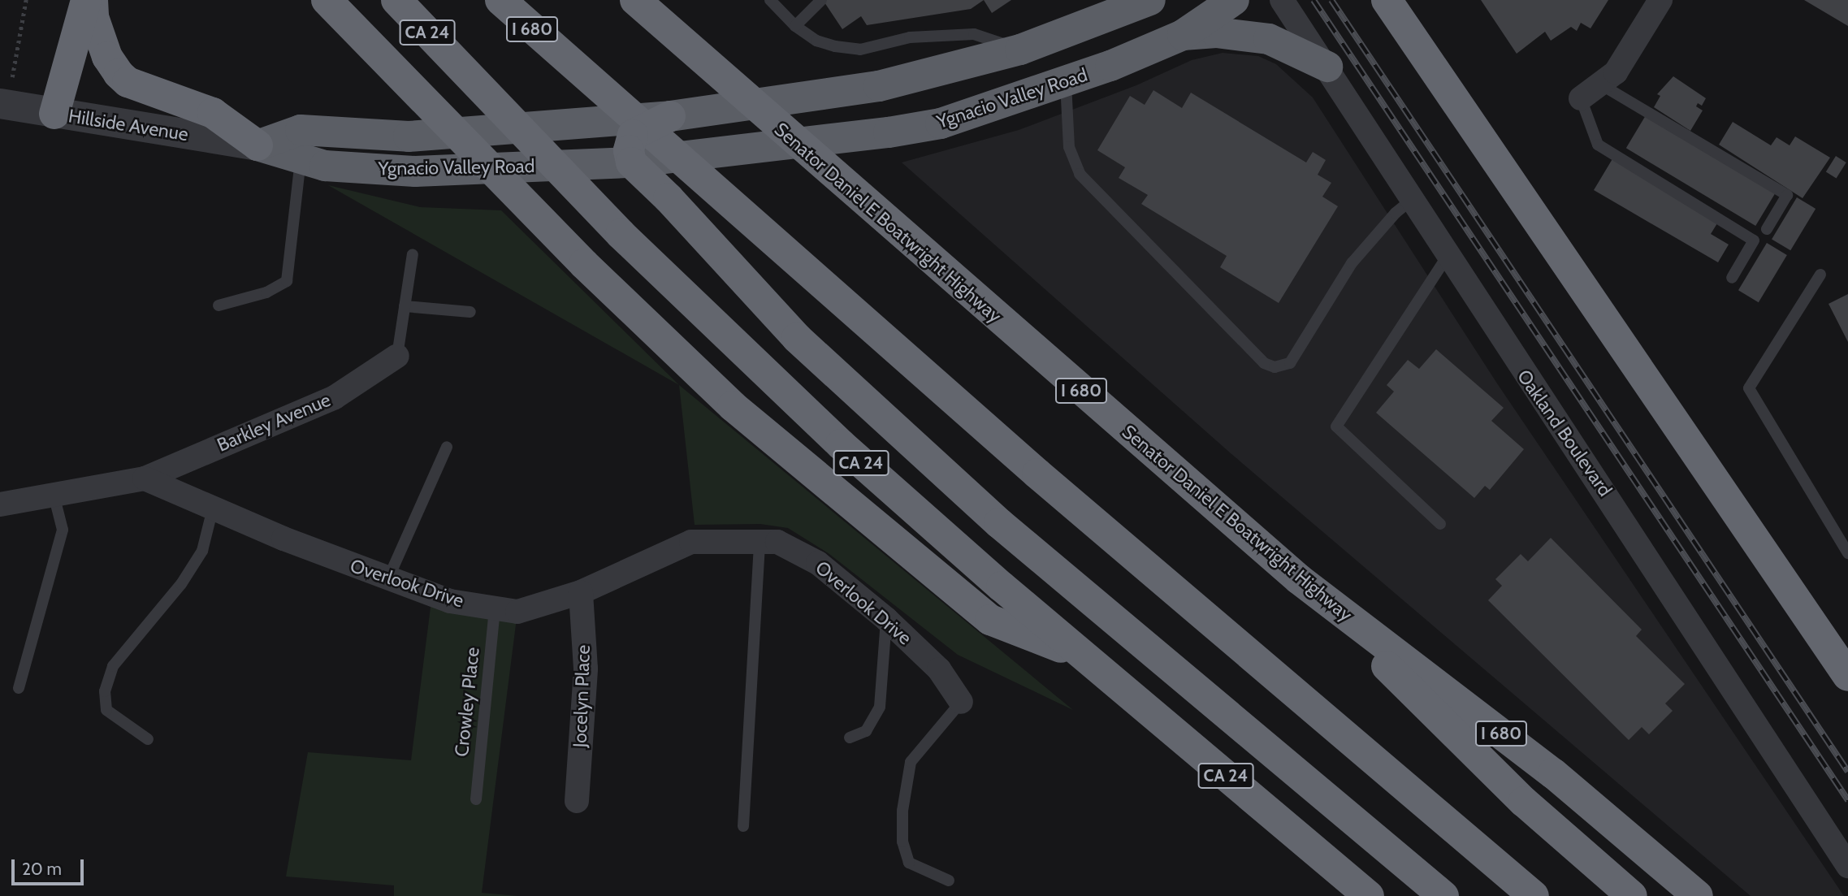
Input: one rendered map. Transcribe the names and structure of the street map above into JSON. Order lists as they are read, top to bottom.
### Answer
{
  "streets": {
    "highway": [
      "I 680",
      "CA 24",
      "Ygnacio Valley Road",
      "Senator Daniel E Boatwright Highway"
    ],
    "street": [
      "Hillside Avenue",
      "Barkley Avenue",
      "Oakland Boulevard",
      "Overlook Drive",
      "Jocelyn Place"
    ],
    "lane": ["Crowley Place"]
  },
  "crossings": [
    ["Ygnacio Valley Road", "Hillside Avenue"],
    ["Barkley Avenue", "Overlook Drive"],
    ["Overlook Drive", "Jocelyn Place"],
    ["Overlook Drive", "Crowley Place"]
  ],
  "scale_bar": "20 m"
}
